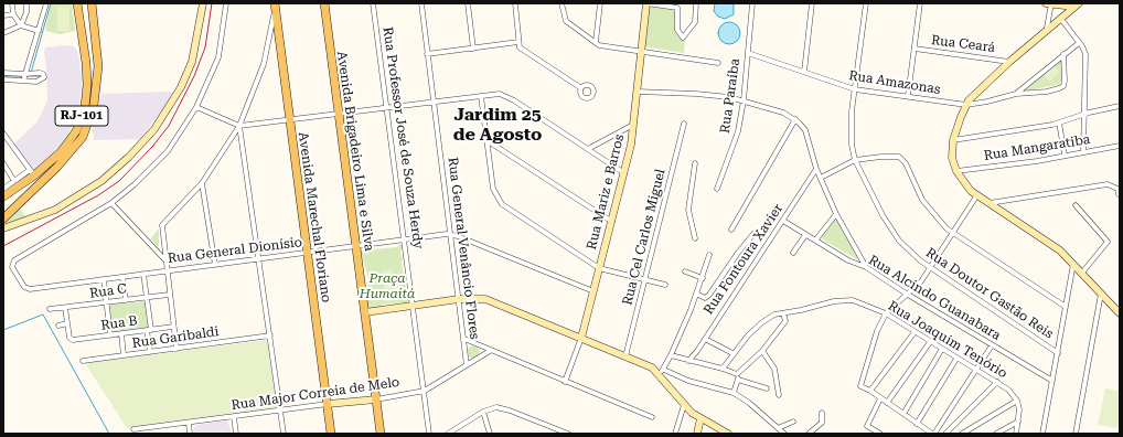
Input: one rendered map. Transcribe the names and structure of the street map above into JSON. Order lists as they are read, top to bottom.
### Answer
{
  "streets": {
    "main road": ["RJ-101", "Avenida Brigadeiro Lima e Silva", "Avenida Marechal Floriano"],
    "street": [
      "Rua Ceará",
      "Rua Amazonas",
      "Rua Paraíba",
      "Rua Professor José de Souza Herdy",
      "Rua Mangaratiba",
      "Rua Mariz e Barros",
      "Rua Cel Carlos Miguel",
      "Rua General Venâncio Flores",
      "Rua General Dionísio",
      "Rua Fontoura Xavier",
      "Rua C",
      "Rua Doutor Gastão Reis",
      "Rua Alcindo Guanabara",
      "Rua B",
      "Rua Garibaldi",
      "Rua Joaquim Tenório",
      "Rua Major Correia de Melo"
    ]
  },
  "crossings": [
    ["Rua Amazonas", "Rua Paraíba"],
    ["Rua Amazonas", "Rua Doutor Gastão Reis"],
    ["Rua Professor José de Souza Herdy", "Rua General Dionísio"],
    ["Rua Professor José de Souza Herdy", "Rua Major Correia de Melo"],
    ["Avenida Brigadeiro Lima e Silva", "Rua General Dionísio"],
    ["Avenida Brigadeiro Lima e Silva", "Rua Major Correia de Melo"],
    ["Rua Mariz e Barros", "Rua General Dionísio"],
    ["Avenida Marechal Floriano", "Rua General Dionísio"],
    ["Avenida Marechal Floriano", "Rua Major Correia de Melo"],
    ["Rua General Venâncio Flores", "Rua General Dionísio"],
    ["Rua General Venâncio Flores", "Rua Major Correia de Melo"],
    ["Rua Fontoura Xavier", "Rua Alcindo Guanabara"]
  ],
  "districts": ["Jardim 25 de Agosto"],
  "parks": ["Praça Humaitá"]
}
